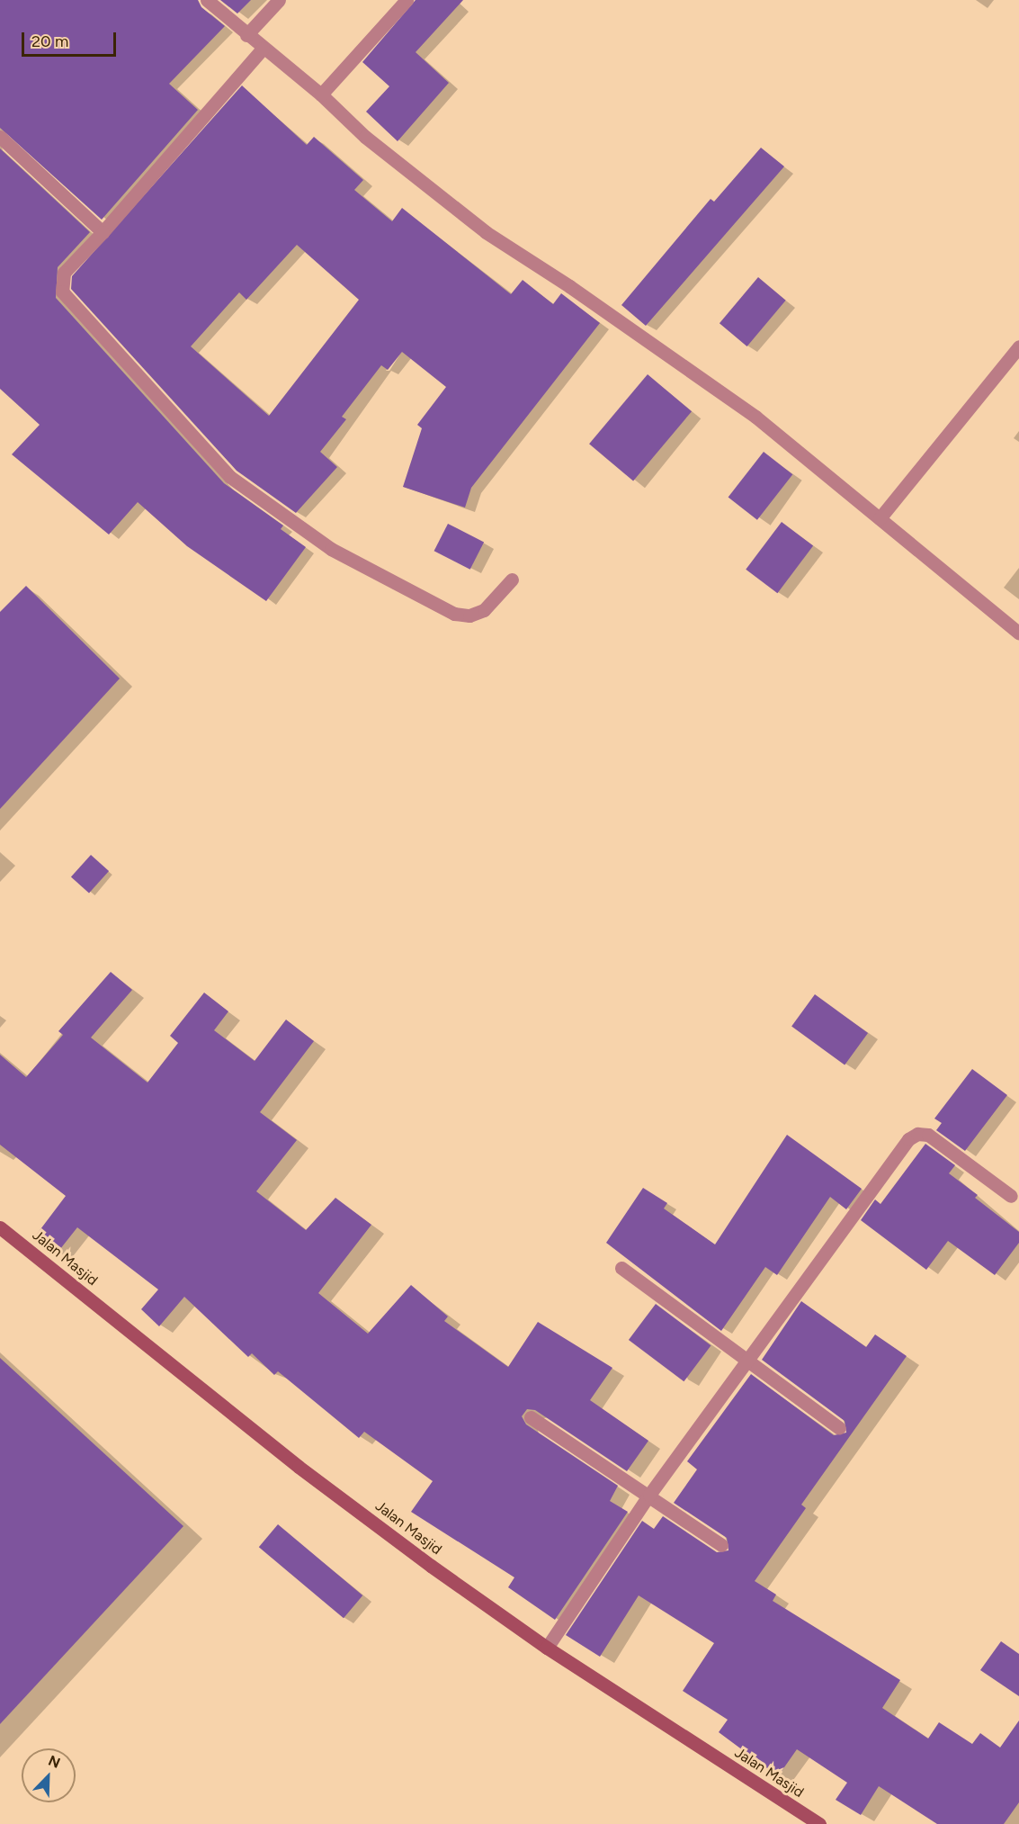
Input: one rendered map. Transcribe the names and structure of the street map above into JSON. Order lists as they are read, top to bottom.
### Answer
{
  "streets": {
    "street": ["Jalan Masjid"]
  },
  "scale_bar": "20 m",
  "north": "top right"
}
